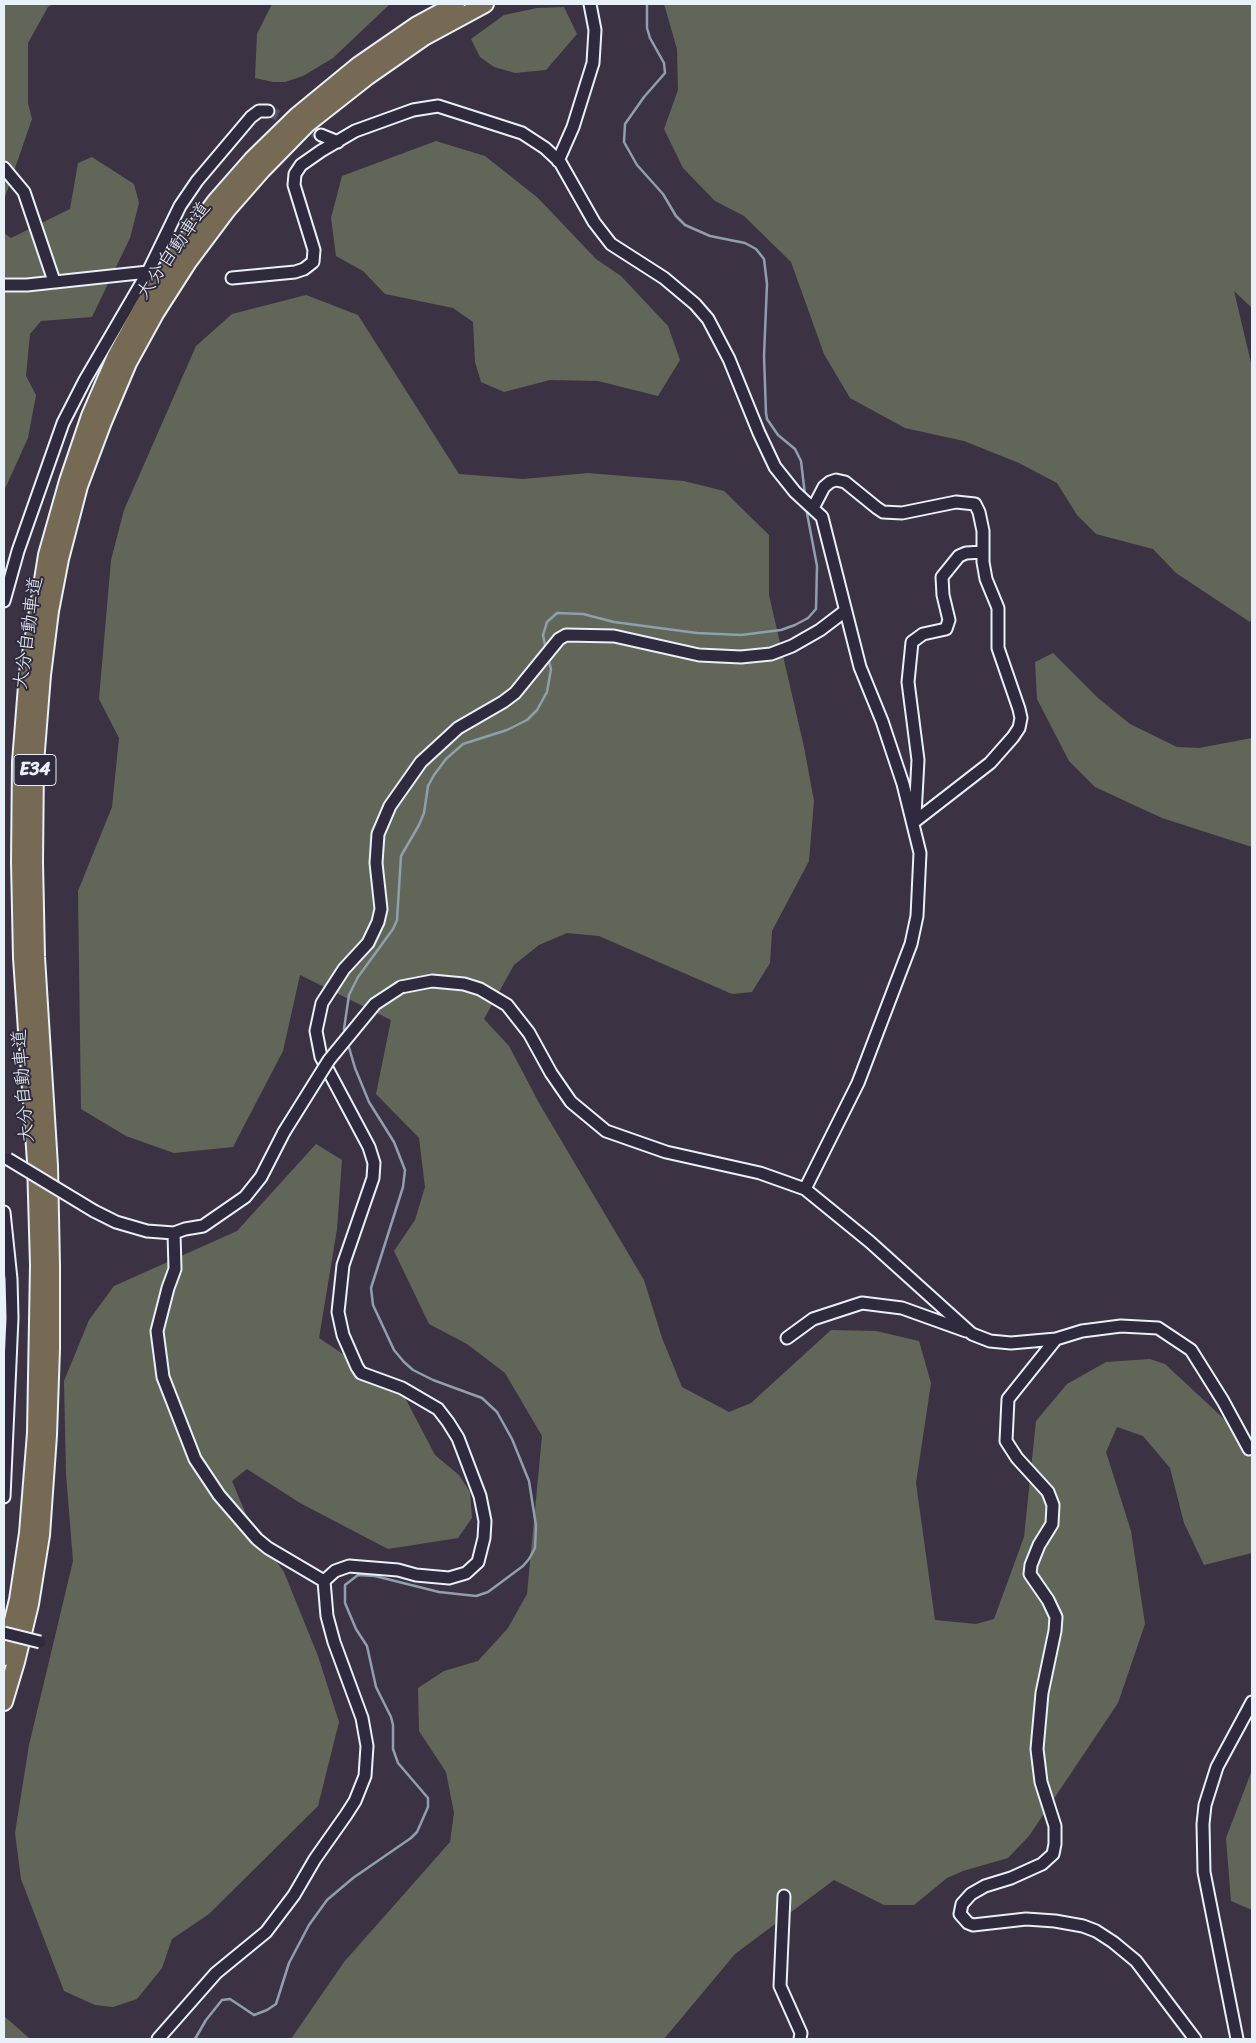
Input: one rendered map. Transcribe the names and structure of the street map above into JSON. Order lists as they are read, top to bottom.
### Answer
{
  "streets": {
    "highway": ["大分自動車道", "E34"]
  }
}
